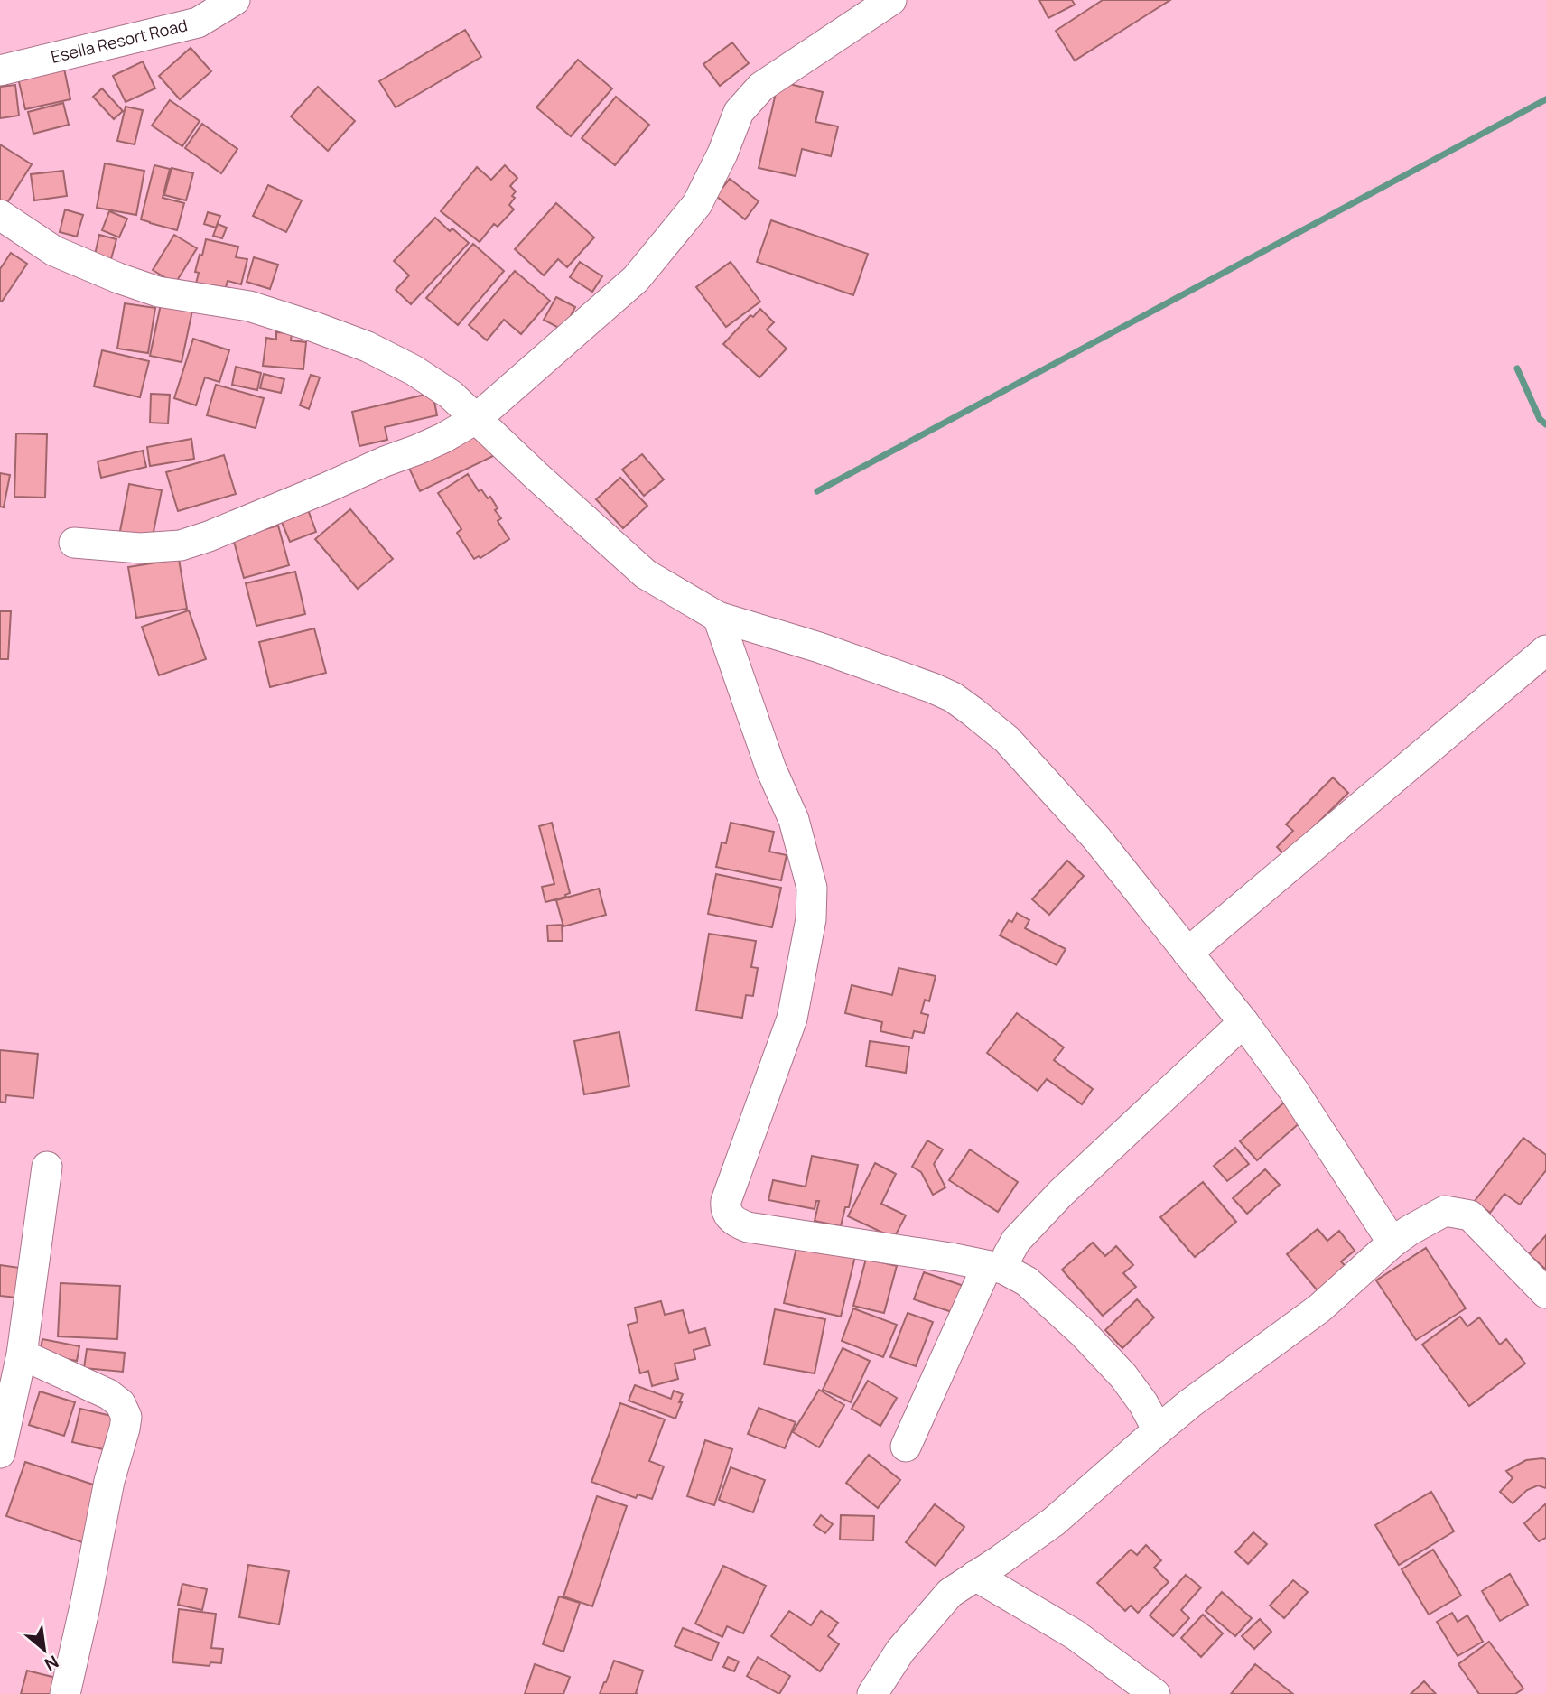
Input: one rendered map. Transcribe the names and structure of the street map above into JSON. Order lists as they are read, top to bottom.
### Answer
{
  "streets": {
    "street": ["Esella Resort Road"]
  },
  "north": "bottom right"
}
